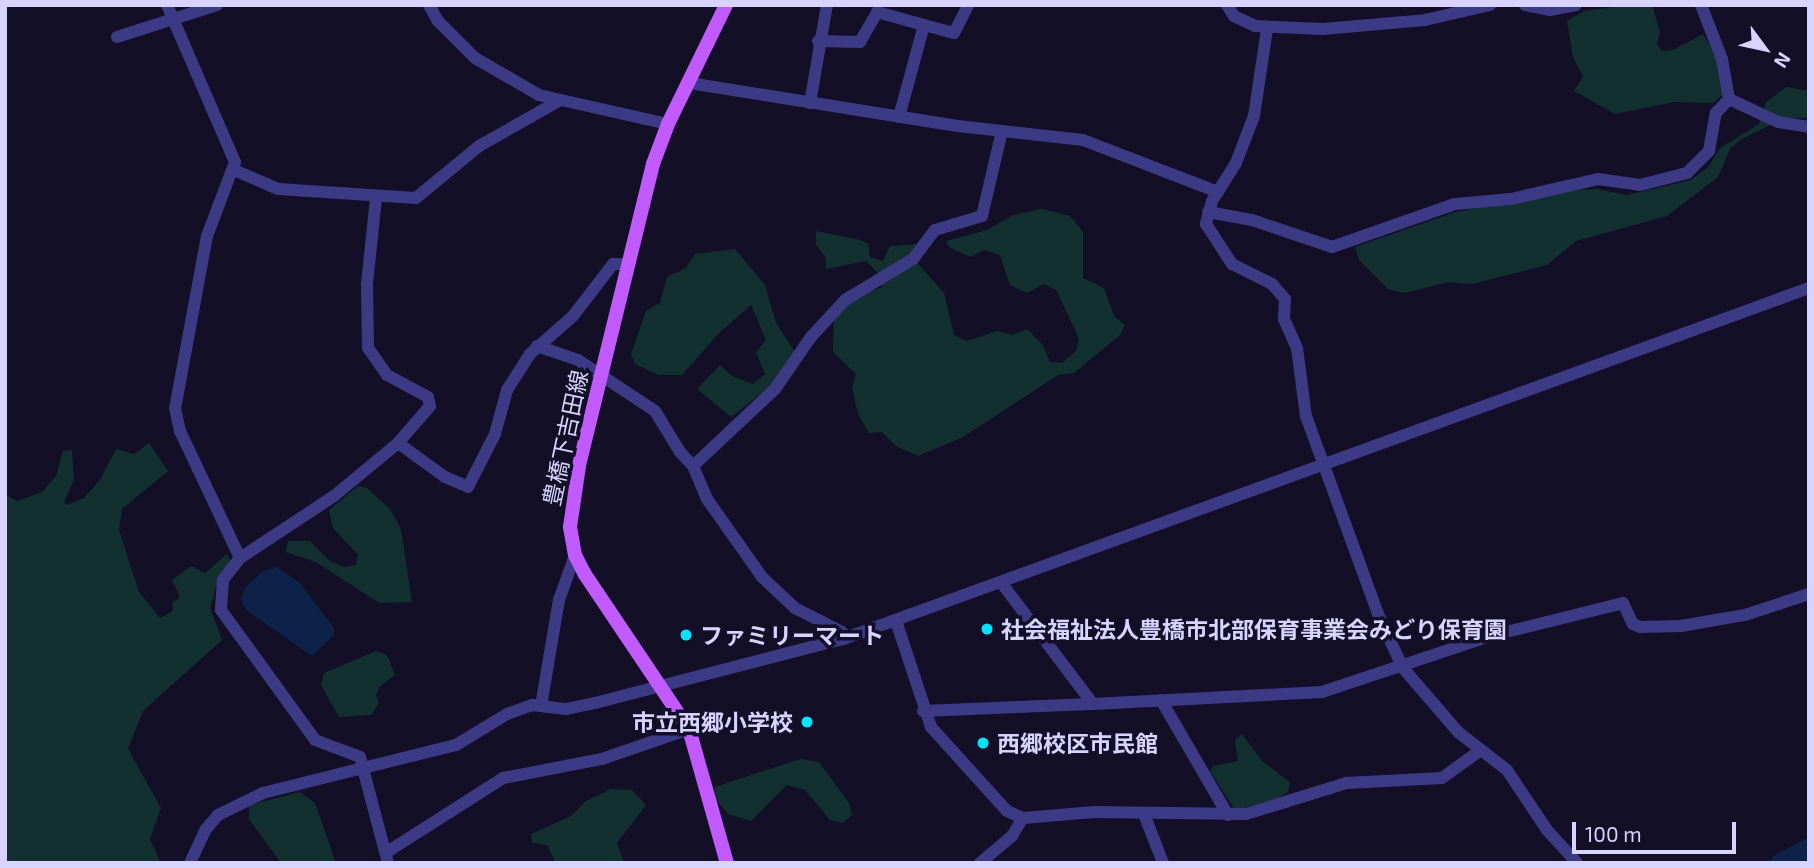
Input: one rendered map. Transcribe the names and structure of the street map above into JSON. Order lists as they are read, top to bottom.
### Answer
{
  "streets": {
    "main road": ["豊橋下吉田線"]
  },
  "places": [
    "社会福祉法人豊橋市北部保育事業会みどり保育園",
    "ファミリーマート",
    "市立西郷小学校",
    "西郷校区市民館"
  ],
  "scale_bar": "100 m",
  "north": "bottom right"
}
